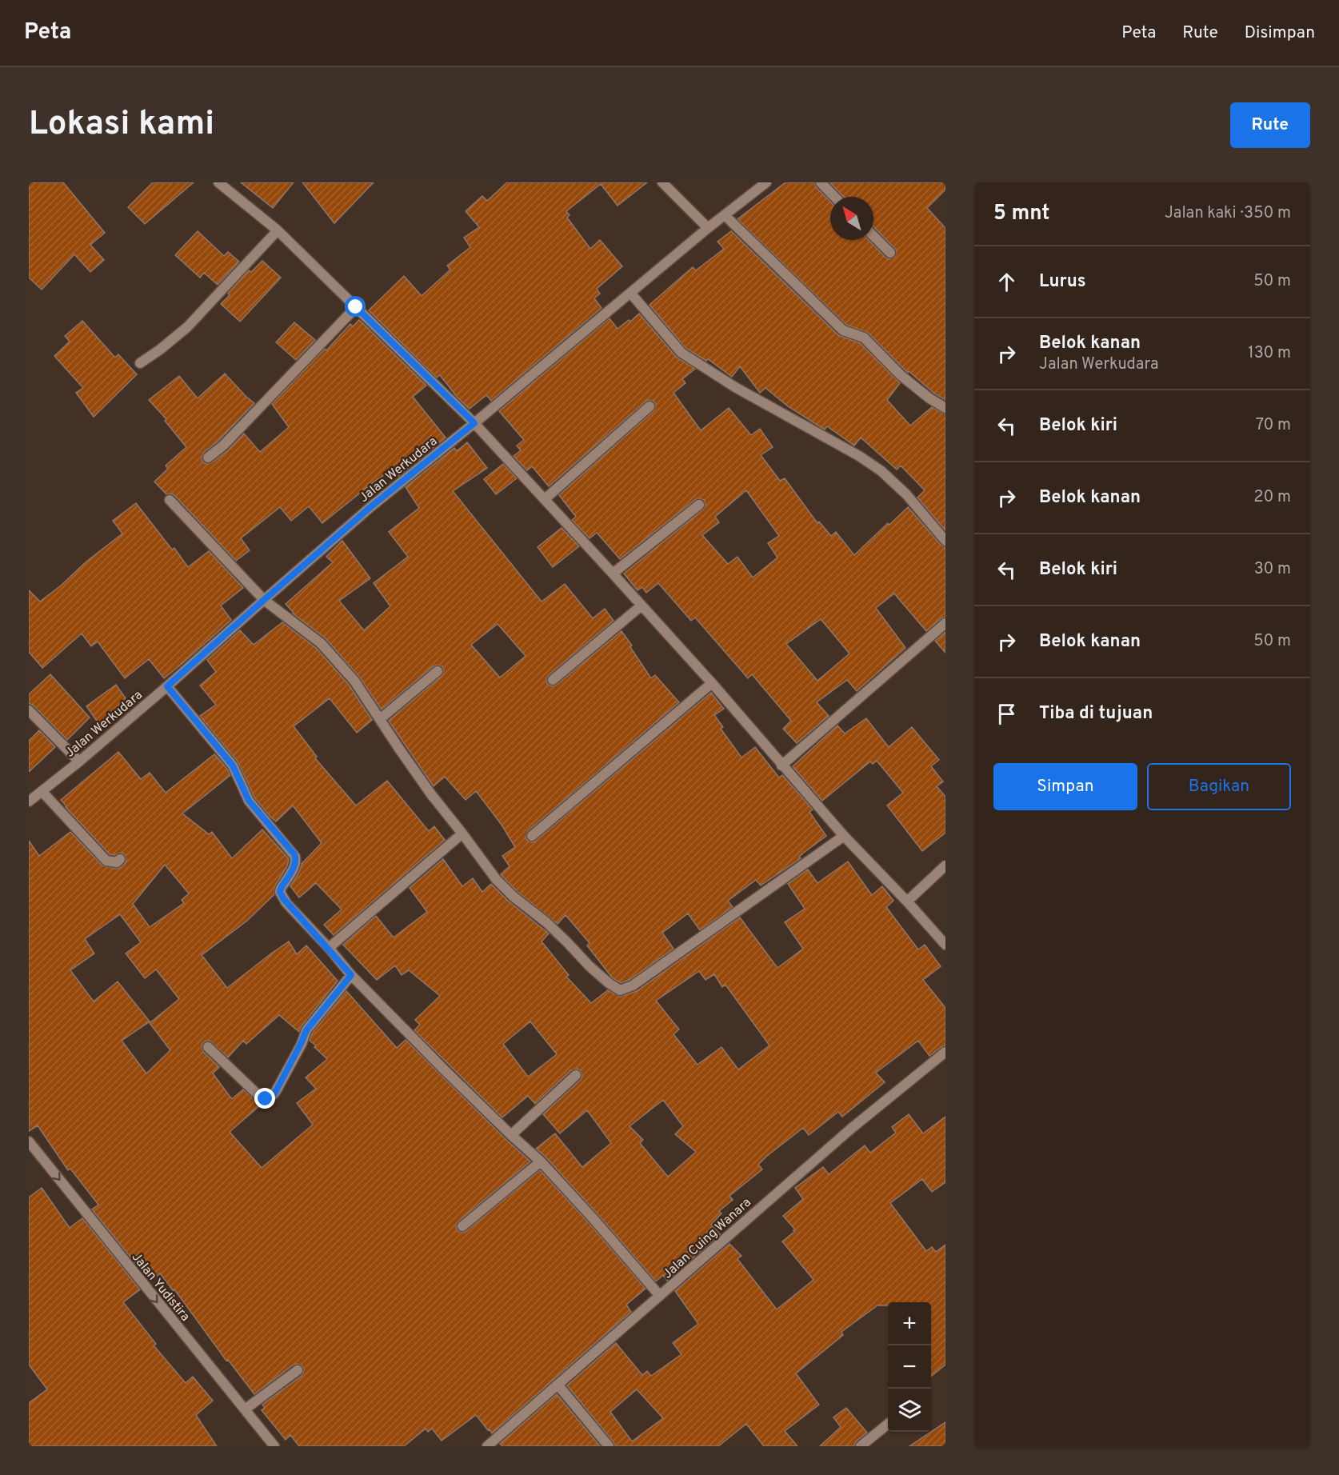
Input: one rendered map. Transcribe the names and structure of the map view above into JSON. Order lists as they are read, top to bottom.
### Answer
{
  "streets": {
    "street": ["Jalan Werkudara", "Jalan Cuing Wanara", "Jalan Yudistira"]
  },
  "one_way": ["Jalan Yudistira"],
  "north": "top left",
  "page": {
    "header": "Peta",
    "nav": ["Peta", "Rute", "Disimpan"],
    "buttons": [
      "Rute",
      ["Simpan", "Bagikan"]
    ],
    "title": "Lokasi kami",
    "heading": ["5 mnt", "Jalan kaki · 350 m"],
    "list": [
      ["Lurus", "50 m"],
      ["Belok kanan", "Jalan Werkudara", "130 m"],
      ["Belok kiri", "70 m"],
      ["Belok kanan", "20 m"],
      ["Belok kiri", "30 m"],
      ["Belok kanan", "50 m"],
      "Tiba di tujuan"
    ],
    "map_buttons": ["+", "−"]
  }
}
